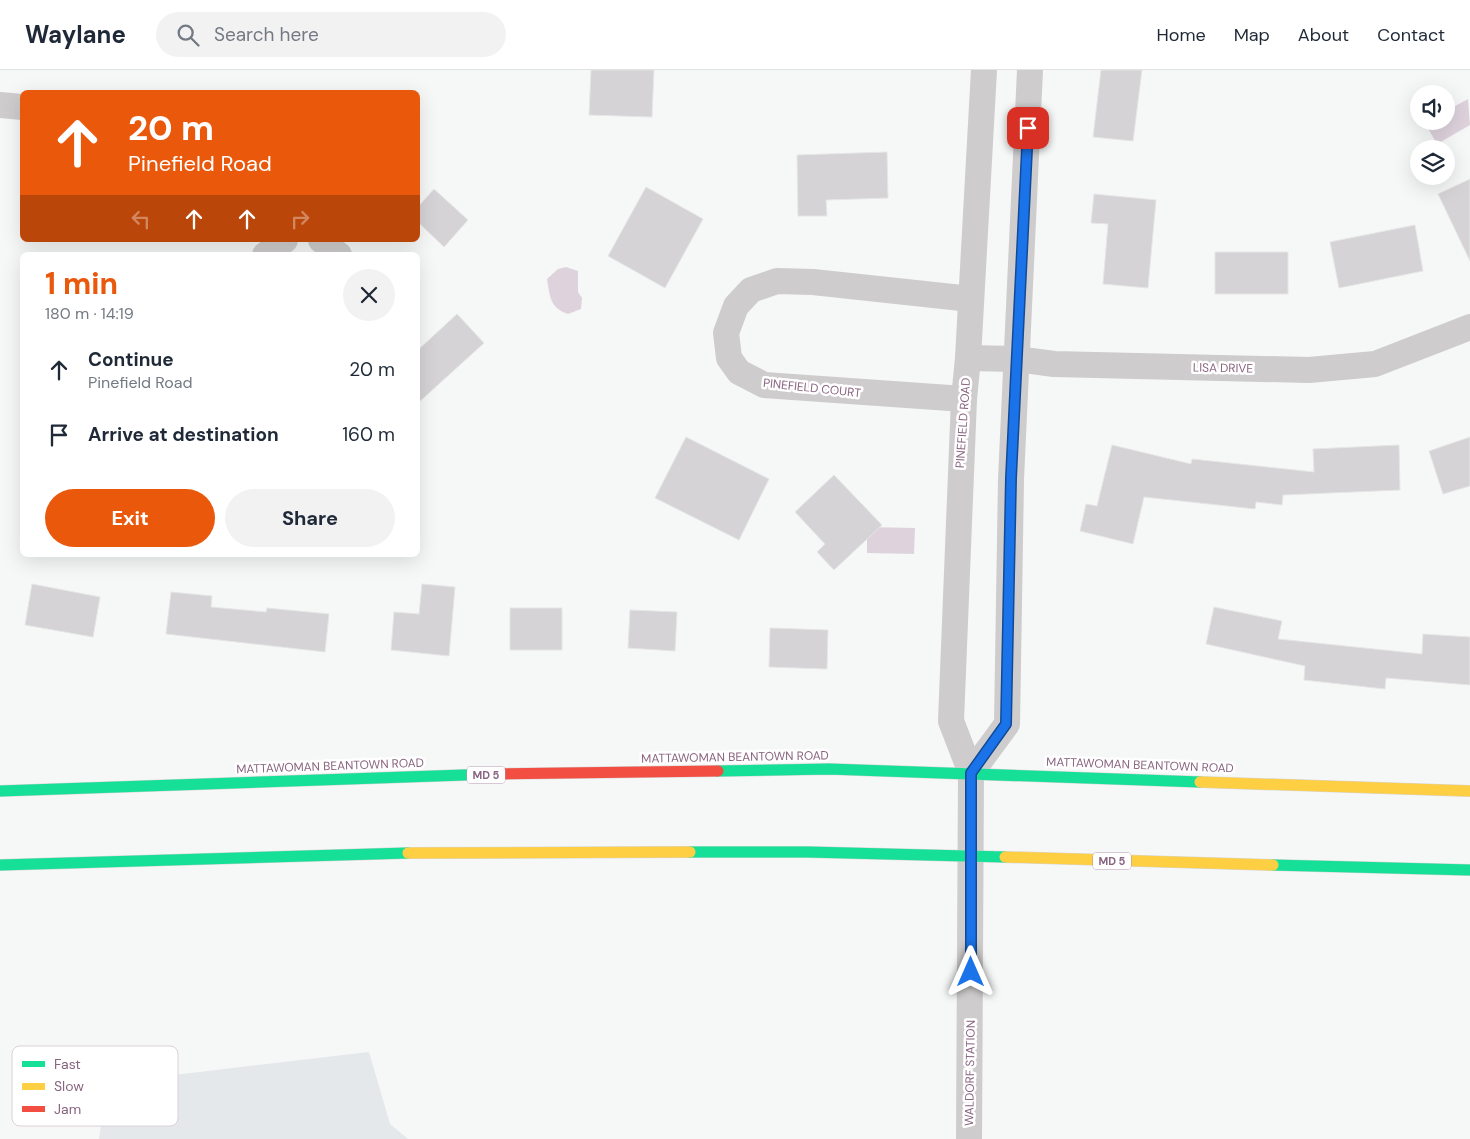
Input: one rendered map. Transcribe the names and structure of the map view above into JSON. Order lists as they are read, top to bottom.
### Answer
{
  "streets": {
    "highway": ["MATTAWOMAN BEANTOWN ROAD", "MD 5"],
    "street": [
      "LISA DRIVE",
      "PINEFIELD COURT",
      "PINEFIELD ROAD",
      "WALDORF STATION"
    ]
  },
  "crossings": [
    ["LISA DRIVE", "PINEFIELD ROAD"],
    ["PINEFIELD COURT", "PINEFIELD ROAD"],
    ["PINEFIELD ROAD", "MATTAWOMAN BEANTOWN ROAD"],
    ["PINEFIELD ROAD", "MD 5"],
    ["PINEFIELD ROAD", "WALDORF STATION"],
    ["MD 5", "WALDORF STATION"]
  ],
  "legend": ["Fast", "Slow", "Jam"],
  "page": {
    "header": "Waylane",
    "search": "Search here",
    "nav": [
      "Home",
      "Map",
      "About",
      "Contact"
    ],
    "turn": ["20 m", "Pinefield Road"],
    "heading": ["1 min", "180 m · 14:19"],
    "list": [
      {
        "name": "Continue",
        "note": "Pinefield Road",
        "value": "20 m"
      },
      {
        "name": "Arrive at destination",
        "value": "160 m"
      }
    ],
    "buttons": ["Exit", "Share"]
  }
}
